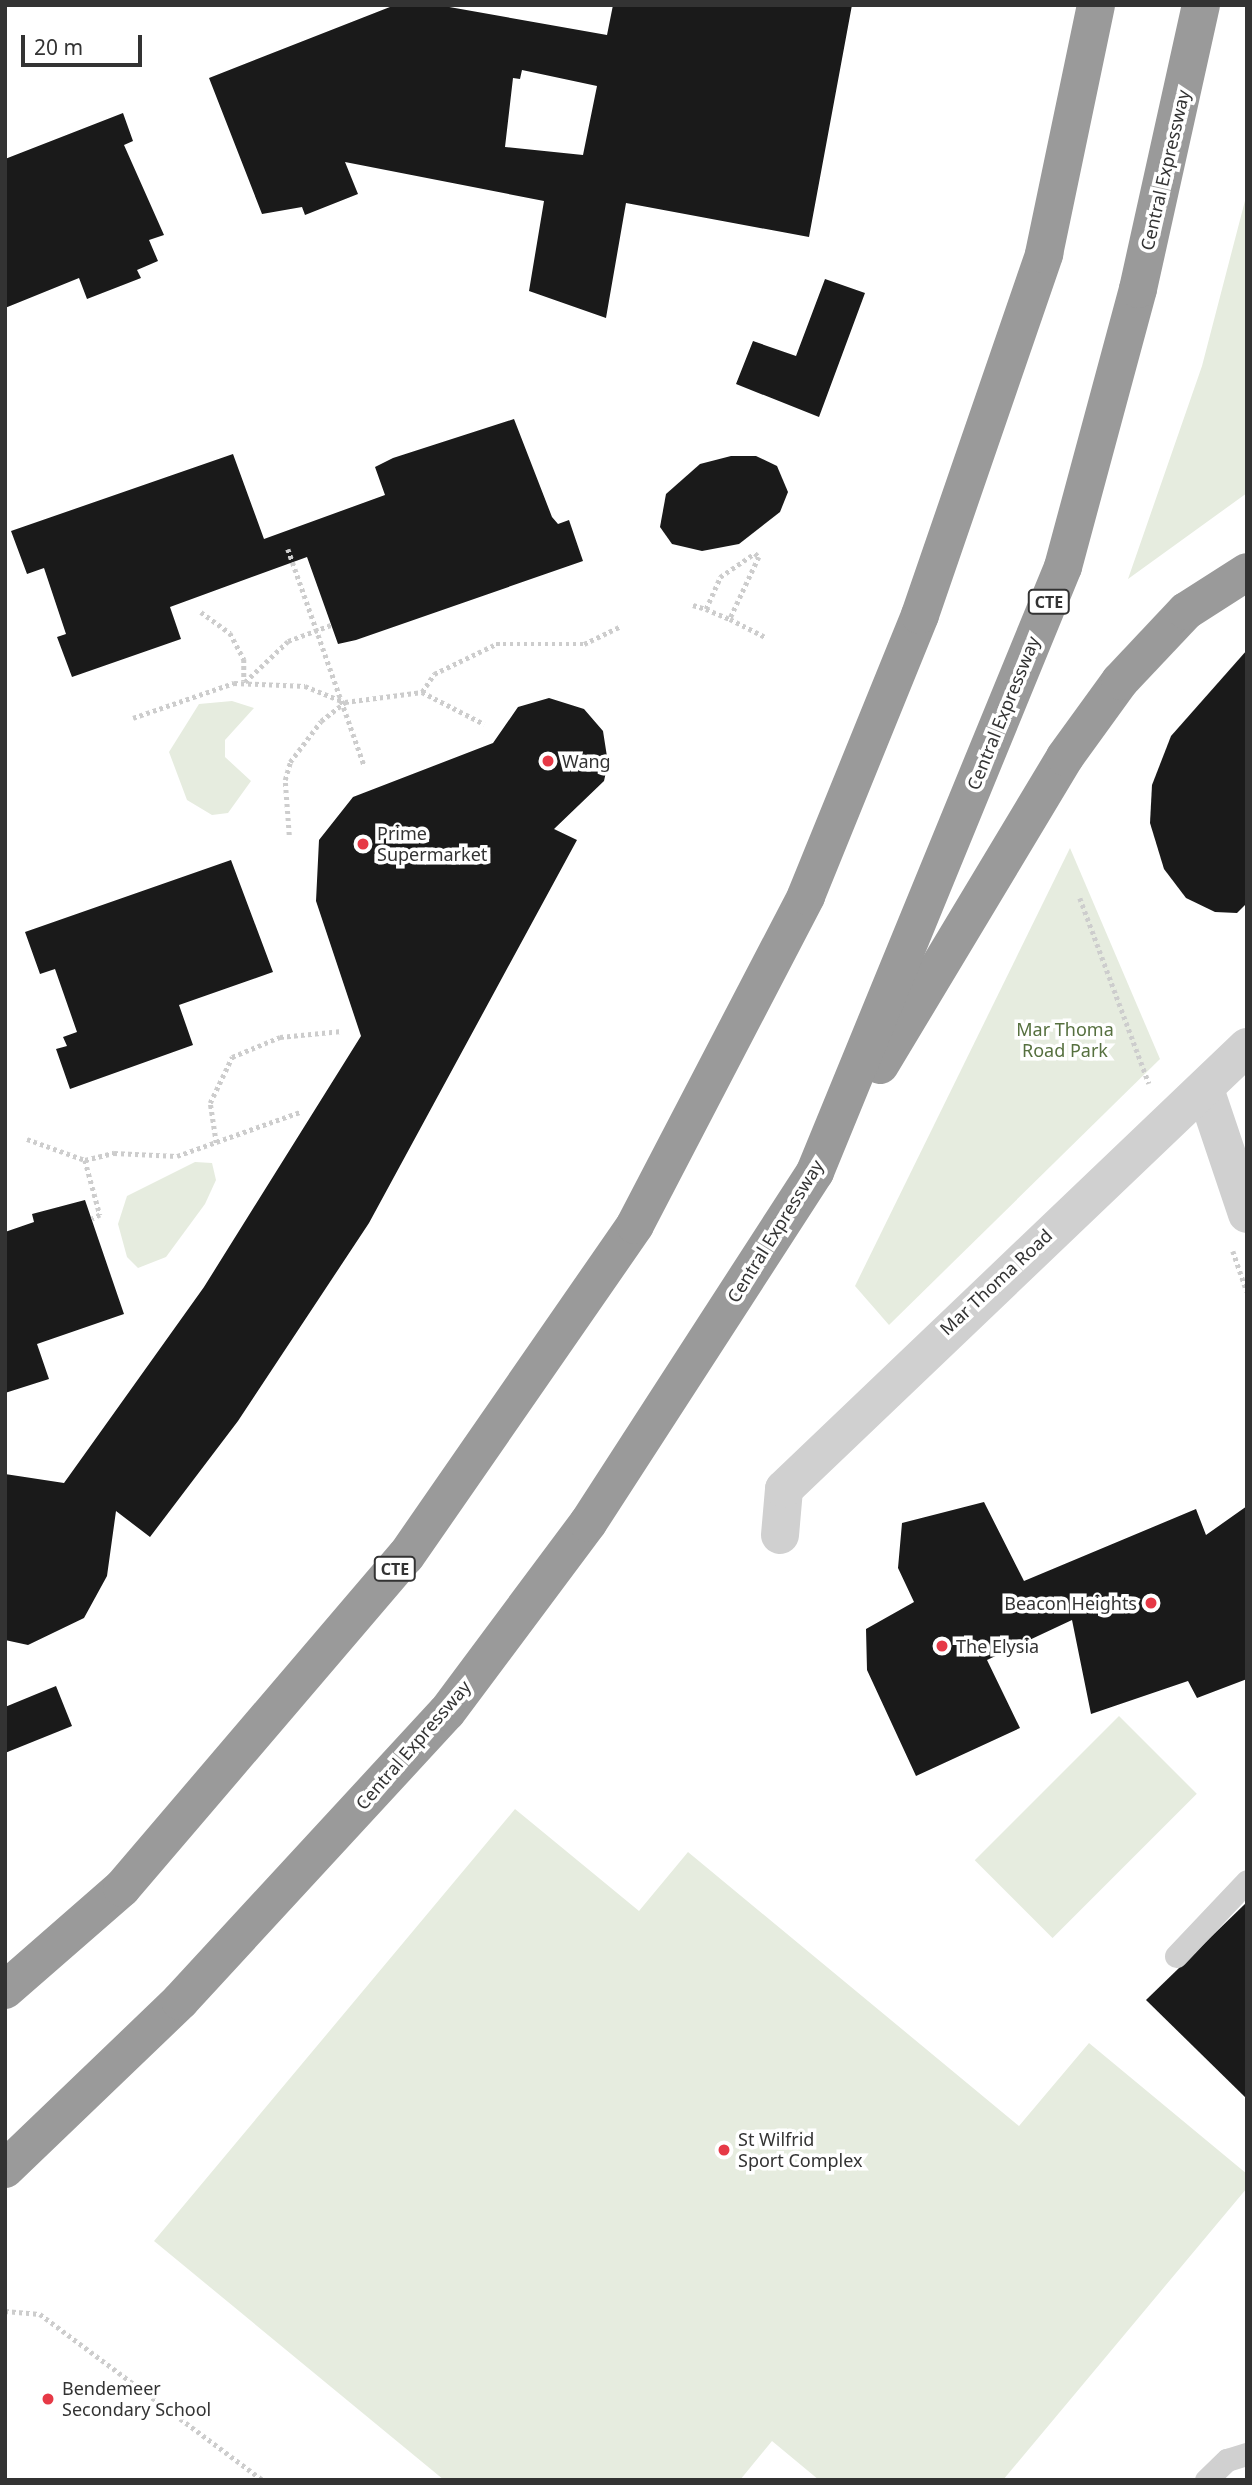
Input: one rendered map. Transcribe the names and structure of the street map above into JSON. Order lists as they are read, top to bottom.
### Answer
{
  "streets": {
    "highway": ["Central Expressway", "CTE"],
    "street": ["Mar Thoma Road"]
  },
  "parks": ["Mar Thoma Road Park"],
  "places": [
    "Wang",
    "Prime Supermarket",
    "Beacon Heights",
    "The Elysia",
    "St Wilfrid Sport Complex",
    "Bendemeer Secondary School"
  ],
  "scale_bar": "20 m"
}
